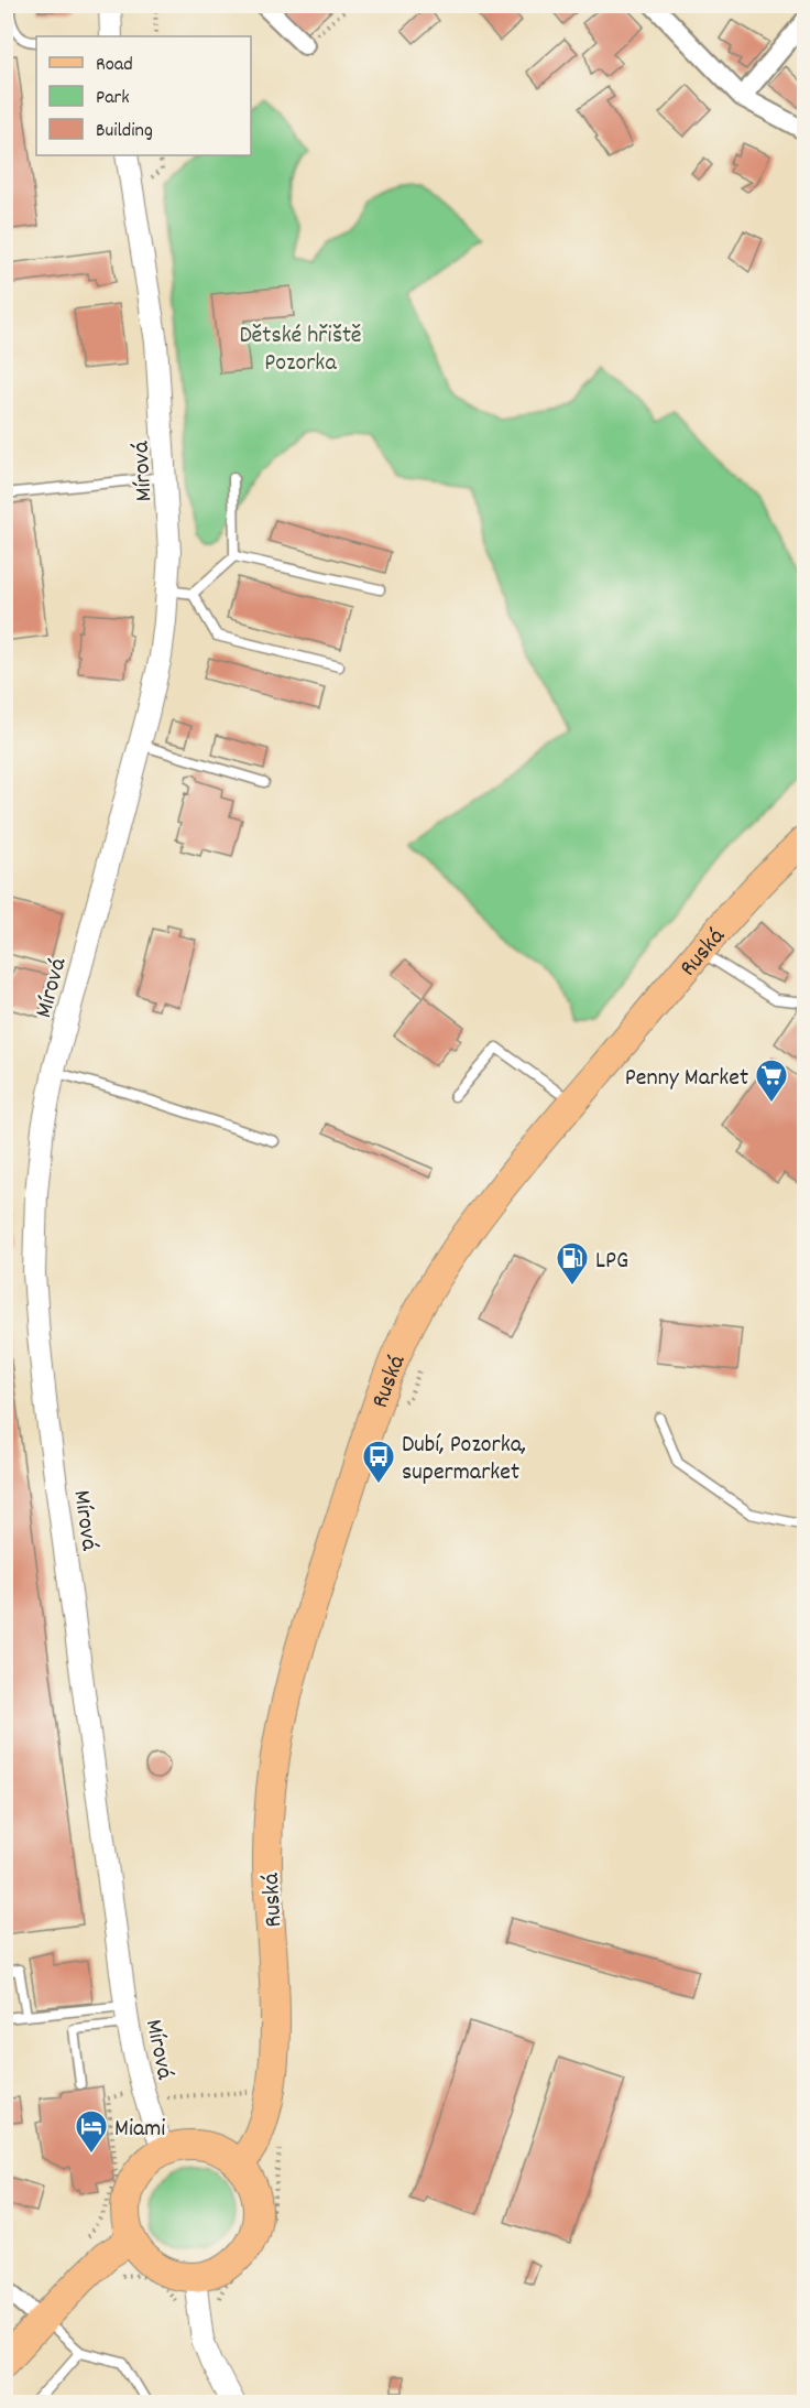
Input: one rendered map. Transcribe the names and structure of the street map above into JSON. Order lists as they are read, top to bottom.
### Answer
{
  "streets": {
    "main road": ["Ruská"],
    "street": ["Mírová"]
  },
  "crossings": [
    ["Mírová", "Ruská"]
  ],
  "parks": ["Dětské hřiště Pozorka"],
  "places": {
    "supermarket": ["Penny Market"],
    "fuel station": ["LPG"],
    "bus stop": ["Dubí, Pozorka, supermarket"],
    "hotel": ["Miami"]
  },
  "legend": ["Road", "Park", "Building"]
}
